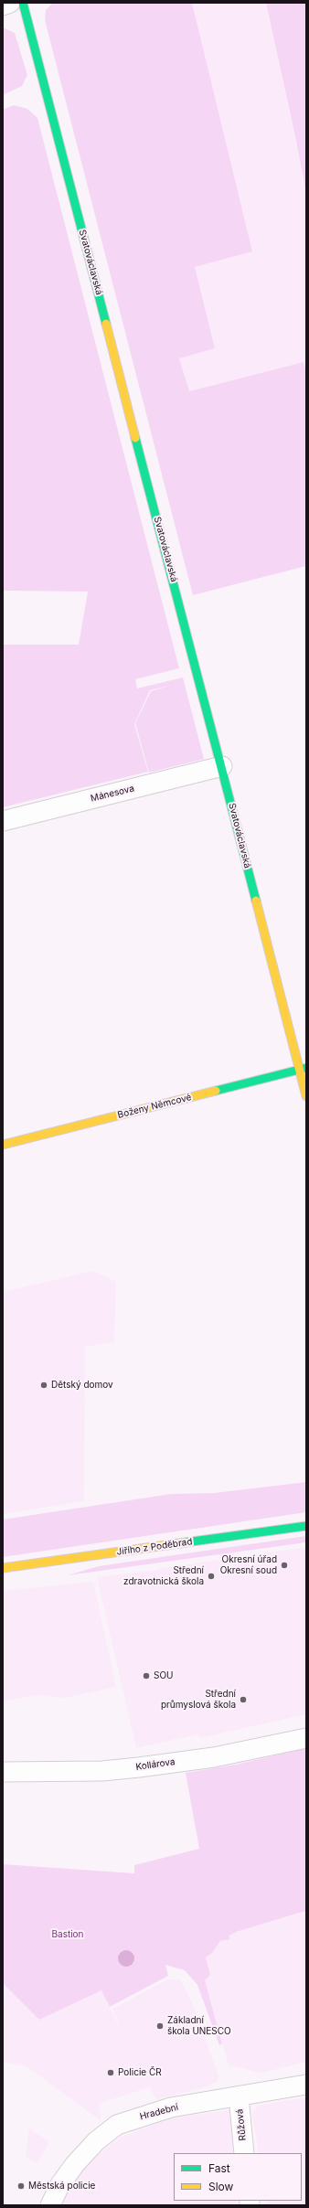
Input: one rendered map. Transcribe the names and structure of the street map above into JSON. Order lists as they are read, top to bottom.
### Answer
{
  "streets": {
    "street": [
      "Svatováclavská",
      "Mánesova",
      "Boženy Němcové",
      "Jiřího z Poděbrad",
      "Kollárova",
      "Hradební",
      "Růžová"
    ]
  },
  "crossings": [
    ["Svatováclavská", "Mánesova"],
    ["Svatováclavská", "Boženy Němcové"],
    ["Hradební", "Růžová"]
  ],
  "parks": ["Bastion"],
  "places": [
    "Dětský domov",
    "Okresní úřad Okresní soud",
    "Střední zdravotnická škola",
    "SOU",
    "Střední průmyslová škola",
    "Základní škola UNESCO",
    "Policie ČR",
    "Městská policie"
  ],
  "legend": ["Fast", "Slow"]
}
